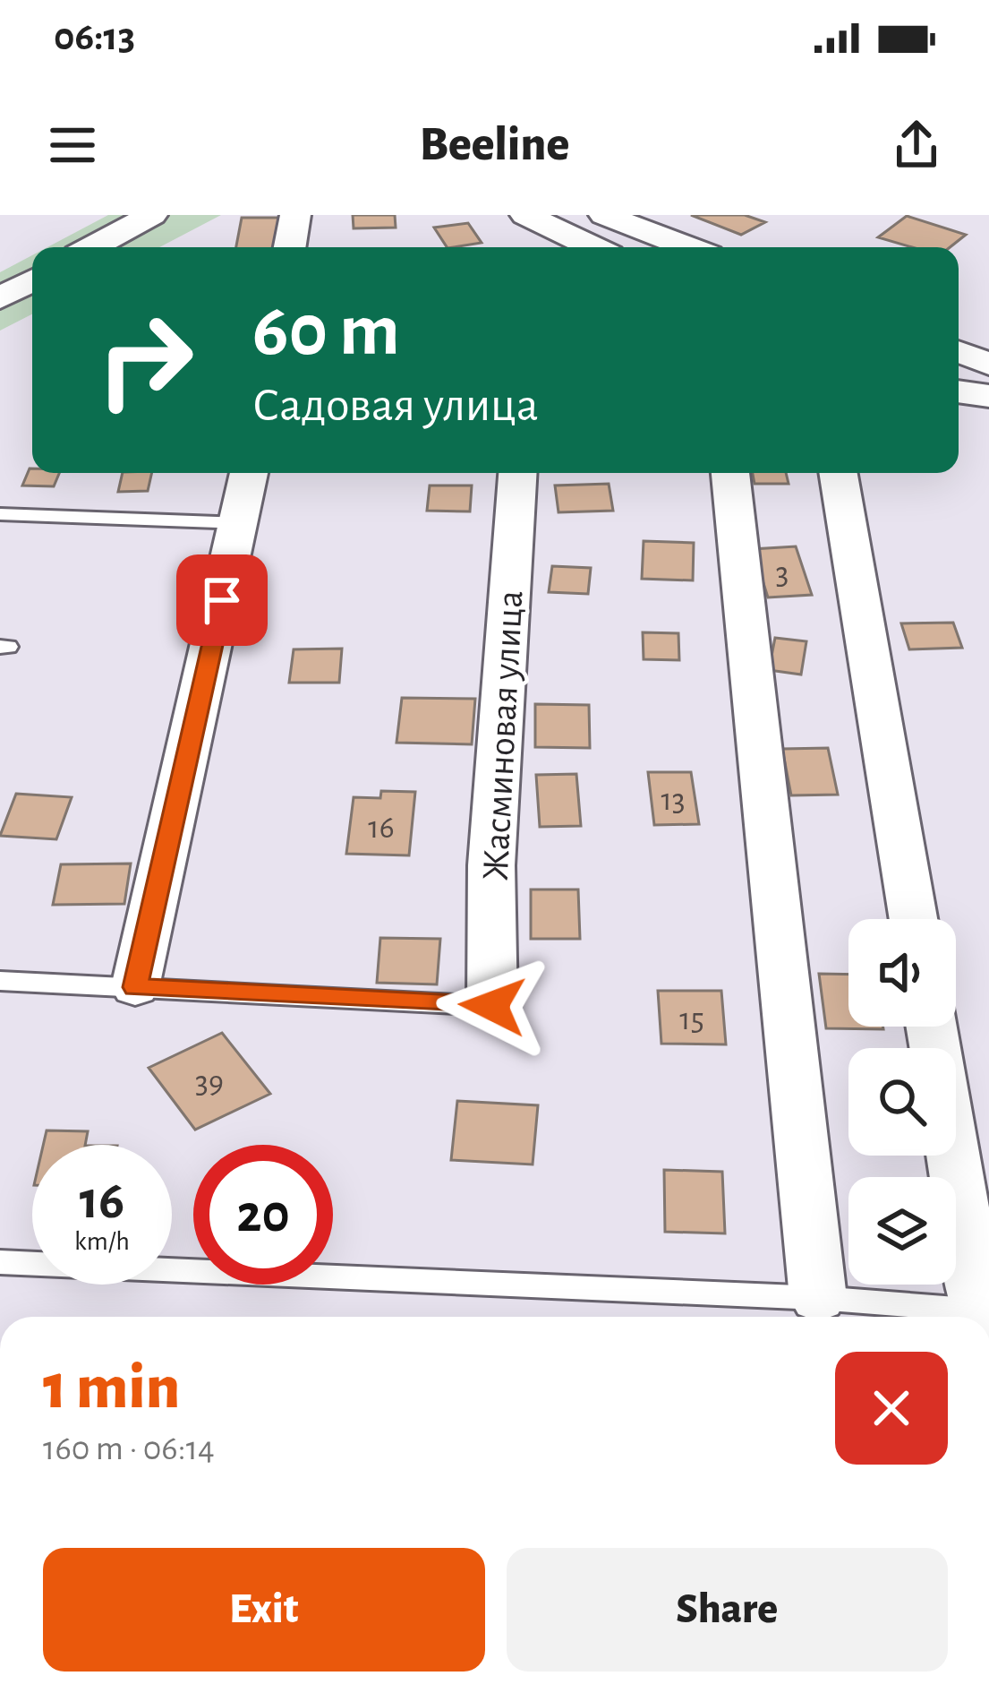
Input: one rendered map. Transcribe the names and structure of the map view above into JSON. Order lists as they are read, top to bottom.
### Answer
{
  "streets": {
    "street": ["Жасминовая улица"]
  },
  "house_numbers": [
    "3",
    "13",
    "16",
    "15",
    "39"
  ],
  "page": {
    "status": "06:13",
    "header": "Beeline",
    "turn": ["60 m", "Садовая улица"],
    "speed": "16 km/h",
    "limit": "20",
    "heading": ["1 min", "160 m · 06:14"],
    "buttons": ["Exit", "Share"]
  }
}
